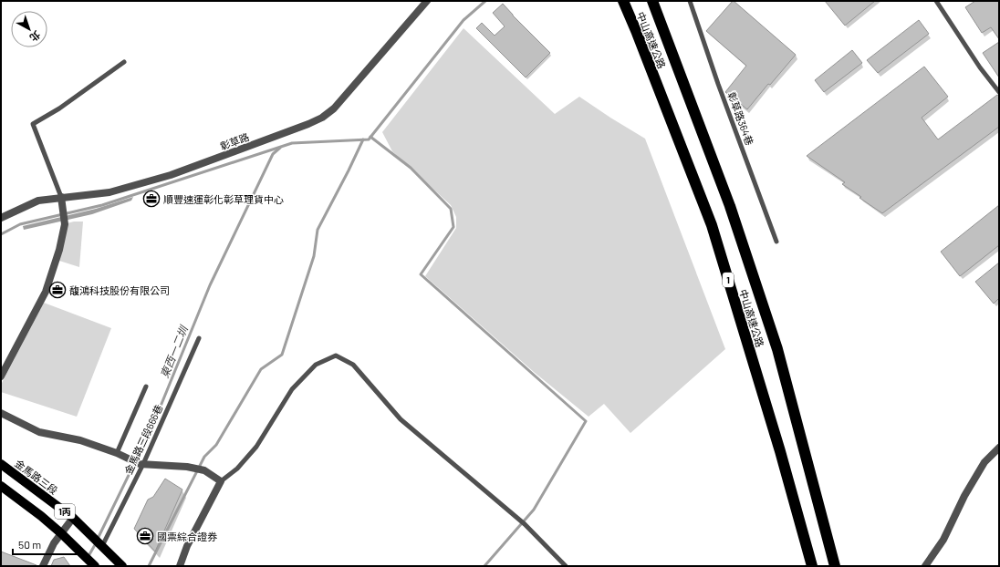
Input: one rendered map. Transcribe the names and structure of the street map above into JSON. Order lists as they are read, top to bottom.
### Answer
{
  "streets": {
    "highway": ["中山高速公路", "1"],
    "main road": ["金馬路三段", "1丙"],
    "street": ["彰草路"],
    "lane": ["彰草路364巷", "金馬路三段666巷"]
  },
  "crossings": [
    ["金馬路三段666巷", "金馬路三段"]
  ],
  "water": ["東西一二圳"],
  "places": {
    "office": ["順豐速運彰化彰草理貨中心", "馥鴻科技股份有限公司", "國票綜合證券"]
  },
  "scale_bar": "50 m",
  "north": "bottom right"
}
